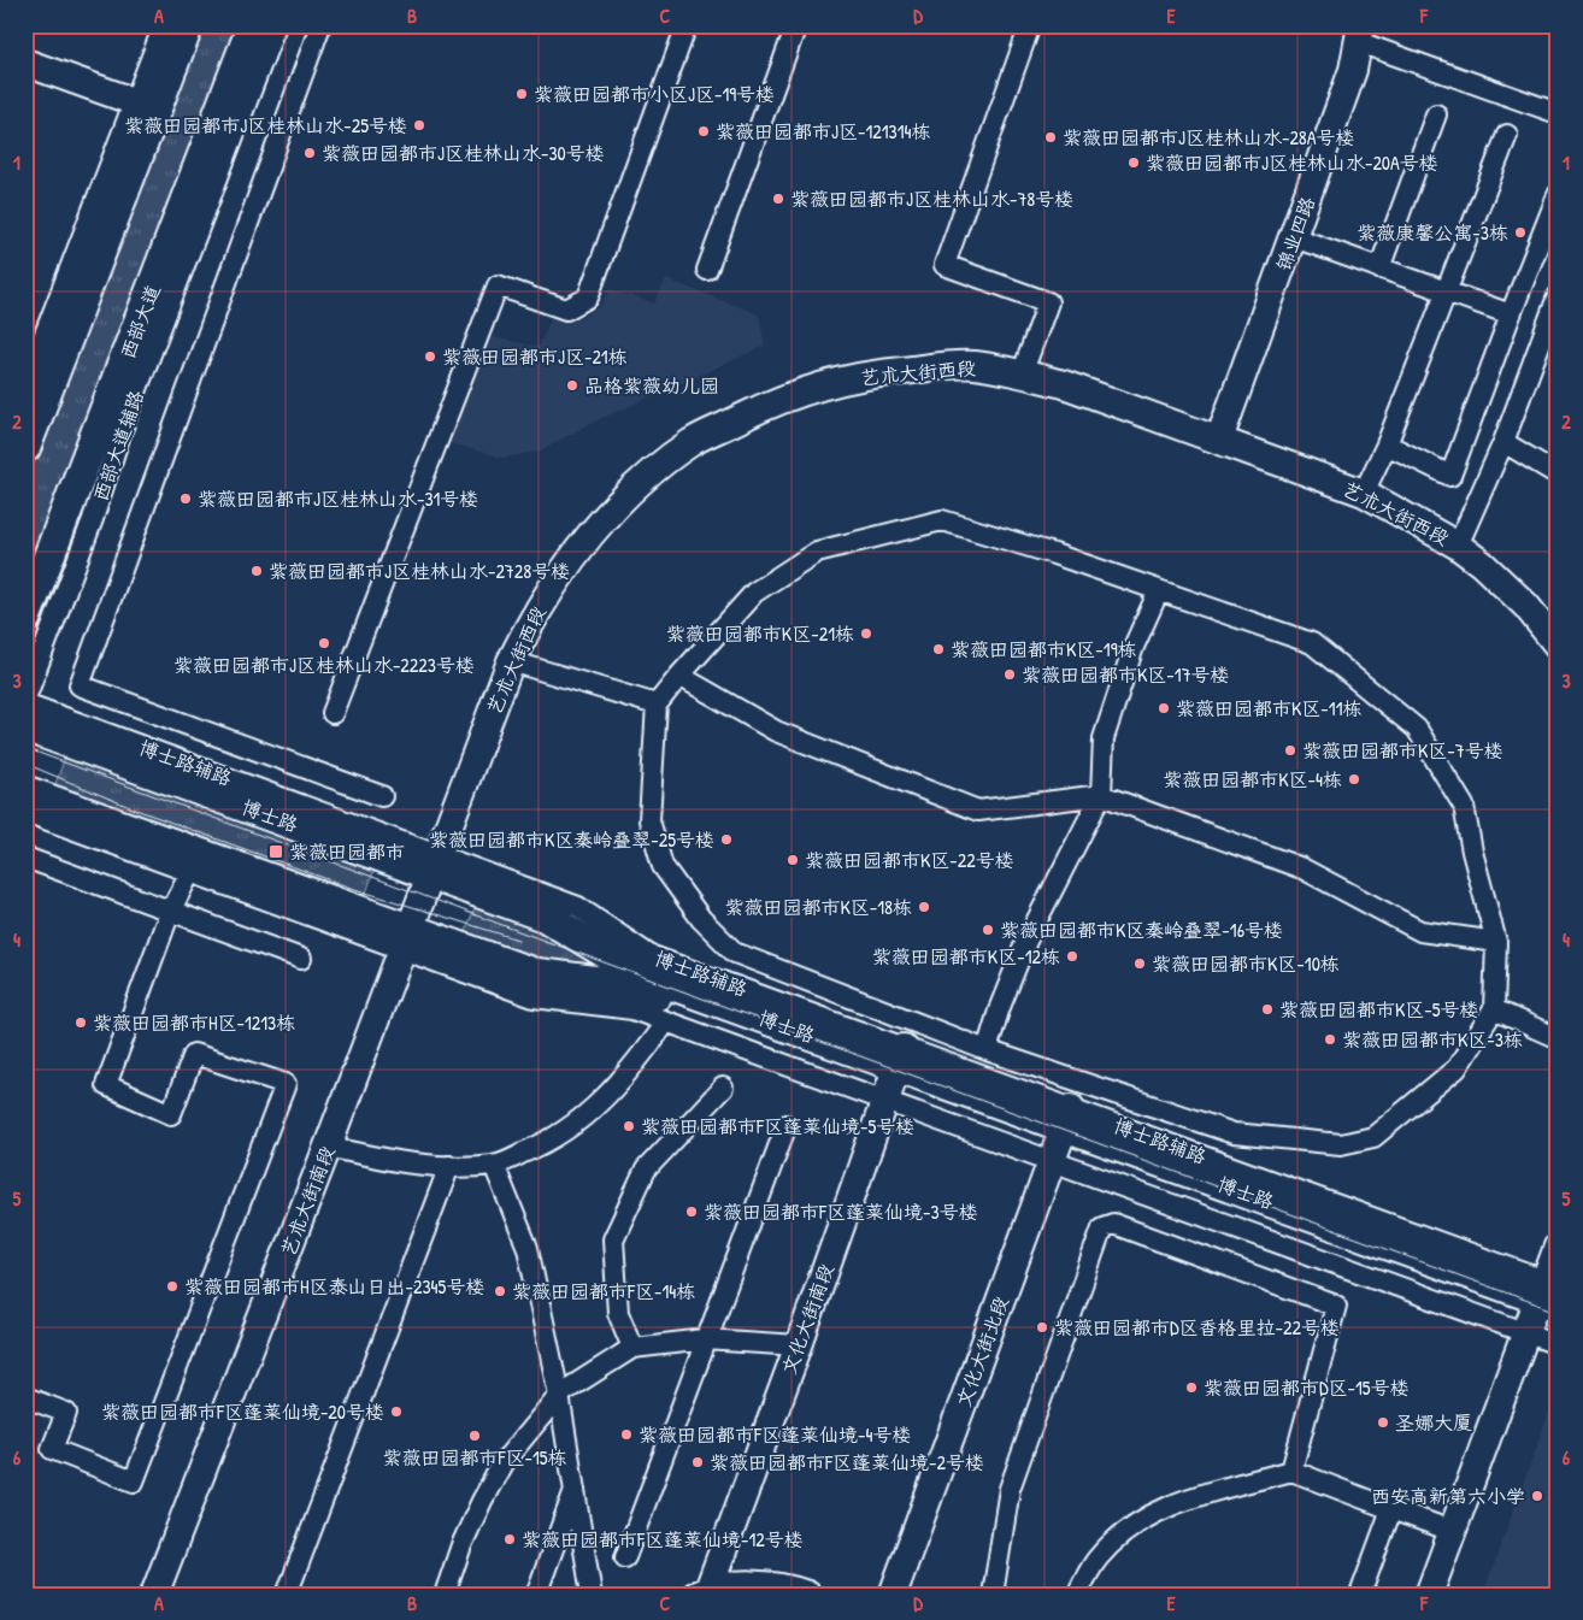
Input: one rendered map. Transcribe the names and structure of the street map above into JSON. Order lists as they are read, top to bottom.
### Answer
{
  "streets": {
    "main road": ["西部大道", "博士路"],
    "street": [
      "锦业四路",
      "艺术大街西段",
      "西部大道辅路",
      "博士路辅路",
      "艺术大街南段",
      "文化大街南段",
      "文化大街北段"
    ]
  },
  "crossings": [
    ["锦业四路", "艺术大街西段"],
    ["艺术大街西段", "博士路辅路"],
    ["艺术大街西段", "博士路"],
    ["艺术大街西段", "艺术大街南段"],
    ["博士路辅路", "博士路"],
    ["博士路辅路", "艺术大街南段"],
    ["博士路", "艺术大街南段"],
    ["博士路", "文化大街南段"],
    ["博士路", "文化大街北段"]
  ],
  "places": {
    "other": [
      "紫薇田园都市小区J区-19号楼",
      "紫薇田园都市J区桂林山水-25号楼",
      "紫薇田园都市J区-121314栋",
      "紫薇田园都市J区桂林山水-28A号楼",
      "紫薇田园都市J区桂林山水-30号楼",
      "紫薇田园都市J区桂林山水-20A号楼",
      "紫薇田园都市J区桂林山水-78号楼",
      "紫薇康馨公寓-3栋",
      "紫薇田园都市J区-21栋",
      "品格紫薇幼儿园",
      "紫薇田园都市J区桂林山水-31号楼",
      "紫薇田园都市J区桂林山水-2728号楼",
      "紫薇田园都市K区-21栋",
      "紫薇田园都市J区桂林山水-2223号楼",
      "紫薇田园都市K区-19栋",
      "紫薇田园都市K区-17号楼",
      "紫薇田园都市K区-11栋",
      "紫薇田园都市K区-7号楼",
      "紫薇田园都市K区-4栋",
      "紫薇田园都市K区秦岭叠翠-25号楼",
      "紫薇田园都市K区-22号楼",
      "紫薇田园都市K区-18栋",
      "紫薇田园都市K区秦岭叠翠-16号楼",
      "紫薇田园都市K区-12栋",
      "紫薇田园都市K区-10栋",
      "紫薇田园都市K区-5号楼",
      "紫薇田园都市H区-1213栋",
      "紫薇田园都市K区-3栋",
      "紫薇田园都市F区蓬莱仙境-5号楼",
      "紫薇田园都市F区蓬莱仙境-3号楼",
      "紫薇田园都市H区泰山日出-2345号楼",
      "紫薇田园都市F区-14栋",
      "紫薇田园都市D区香格里拉-22号楼",
      "紫薇田园都市D区-15号楼",
      "紫薇田园都市F区蓬莱仙境-20号楼",
      "圣娜大厦",
      "紫薇田园都市F区蓬莱仙境-4号楼",
      "紫薇田园都市F区-15栋",
      "紫薇田园都市F区蓬莱仙境-2号楼",
      "西安高新第六小学",
      "紫薇田园都市F区蓬莱仙境-12号楼"
    ],
    "transit": ["紫薇田园都市"]
  },
  "grid": {
    "columns": [
      "A",
      "B",
      "C",
      "D",
      "E",
      "F"
    ],
    "rows": [
      "1",
      "2",
      "3",
      "4",
      "5",
      "6"
    ]
  }
}
